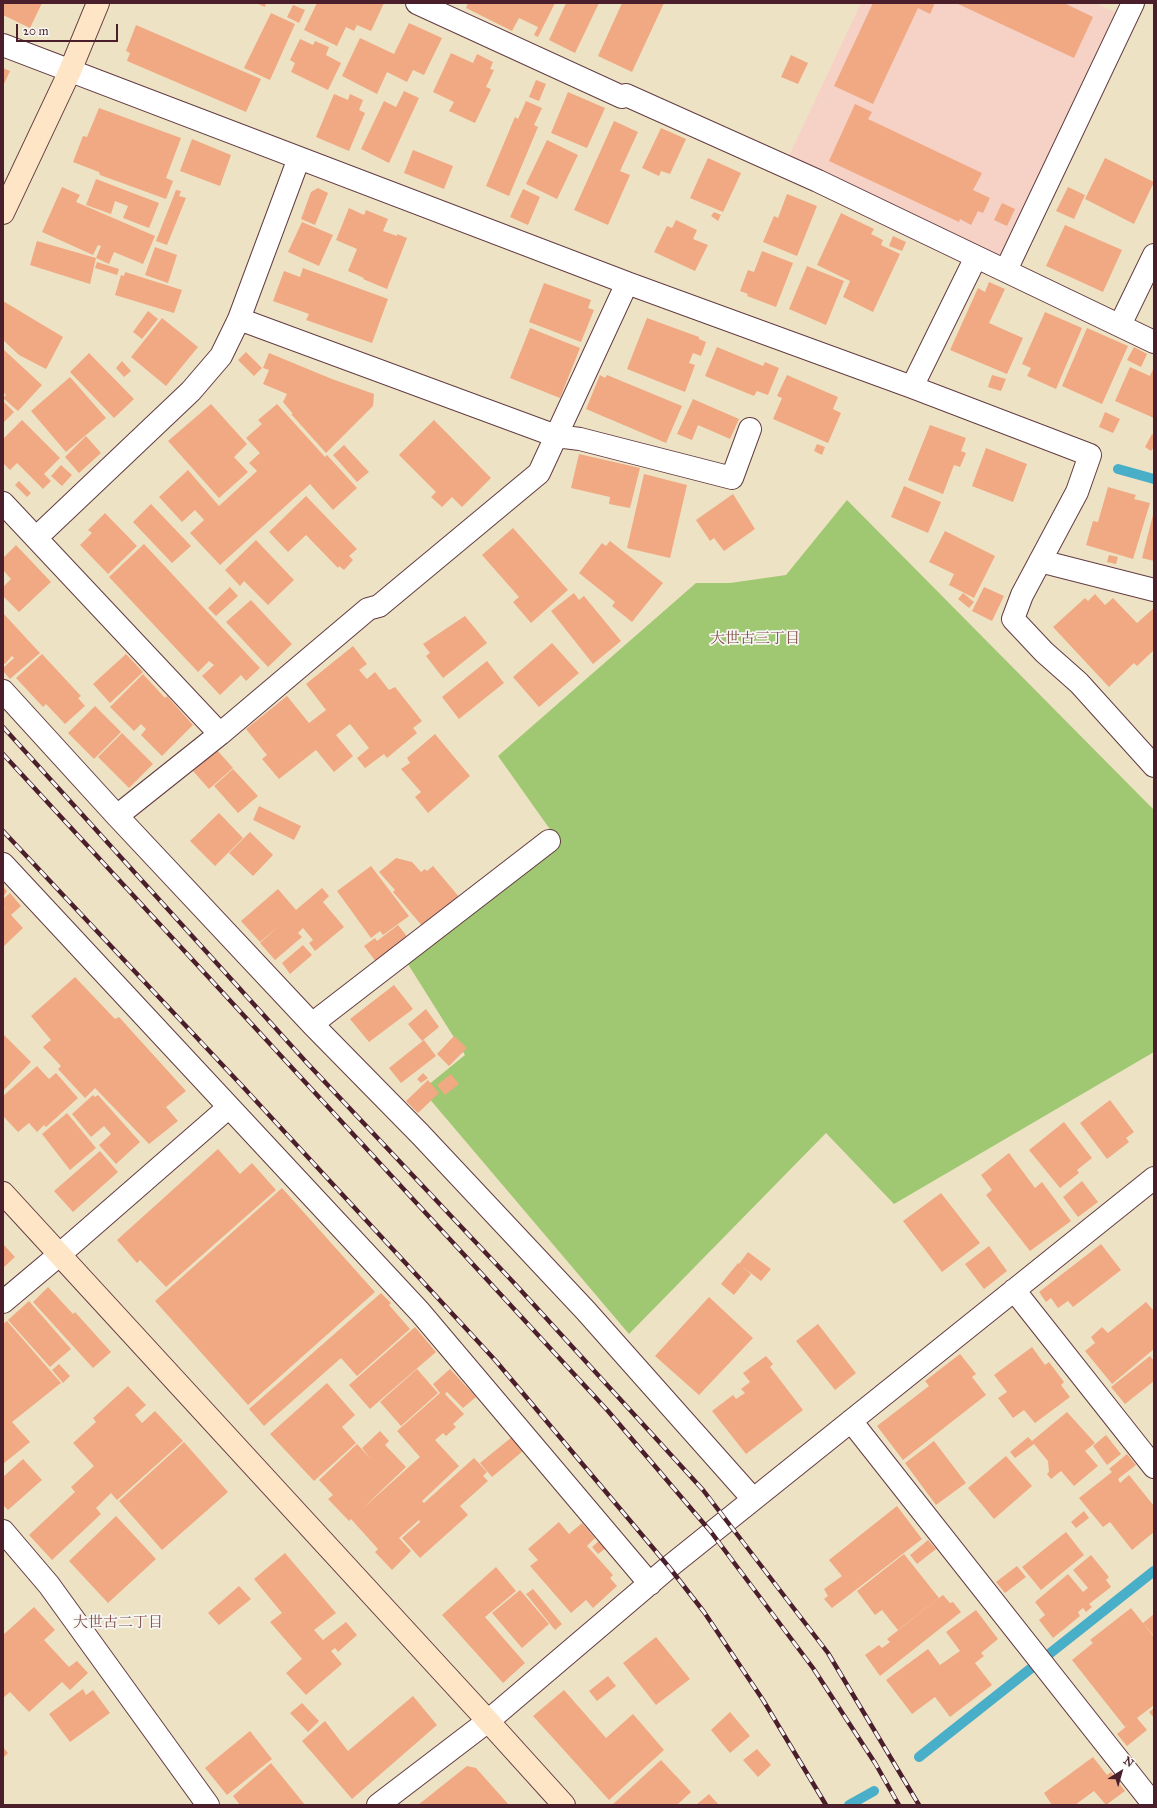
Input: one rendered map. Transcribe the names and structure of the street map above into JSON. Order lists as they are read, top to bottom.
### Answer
{
  "districts": ["大世古三丁目", "大世古二丁目"],
  "scale_bar": "20 m",
  "north": "top right"
}
